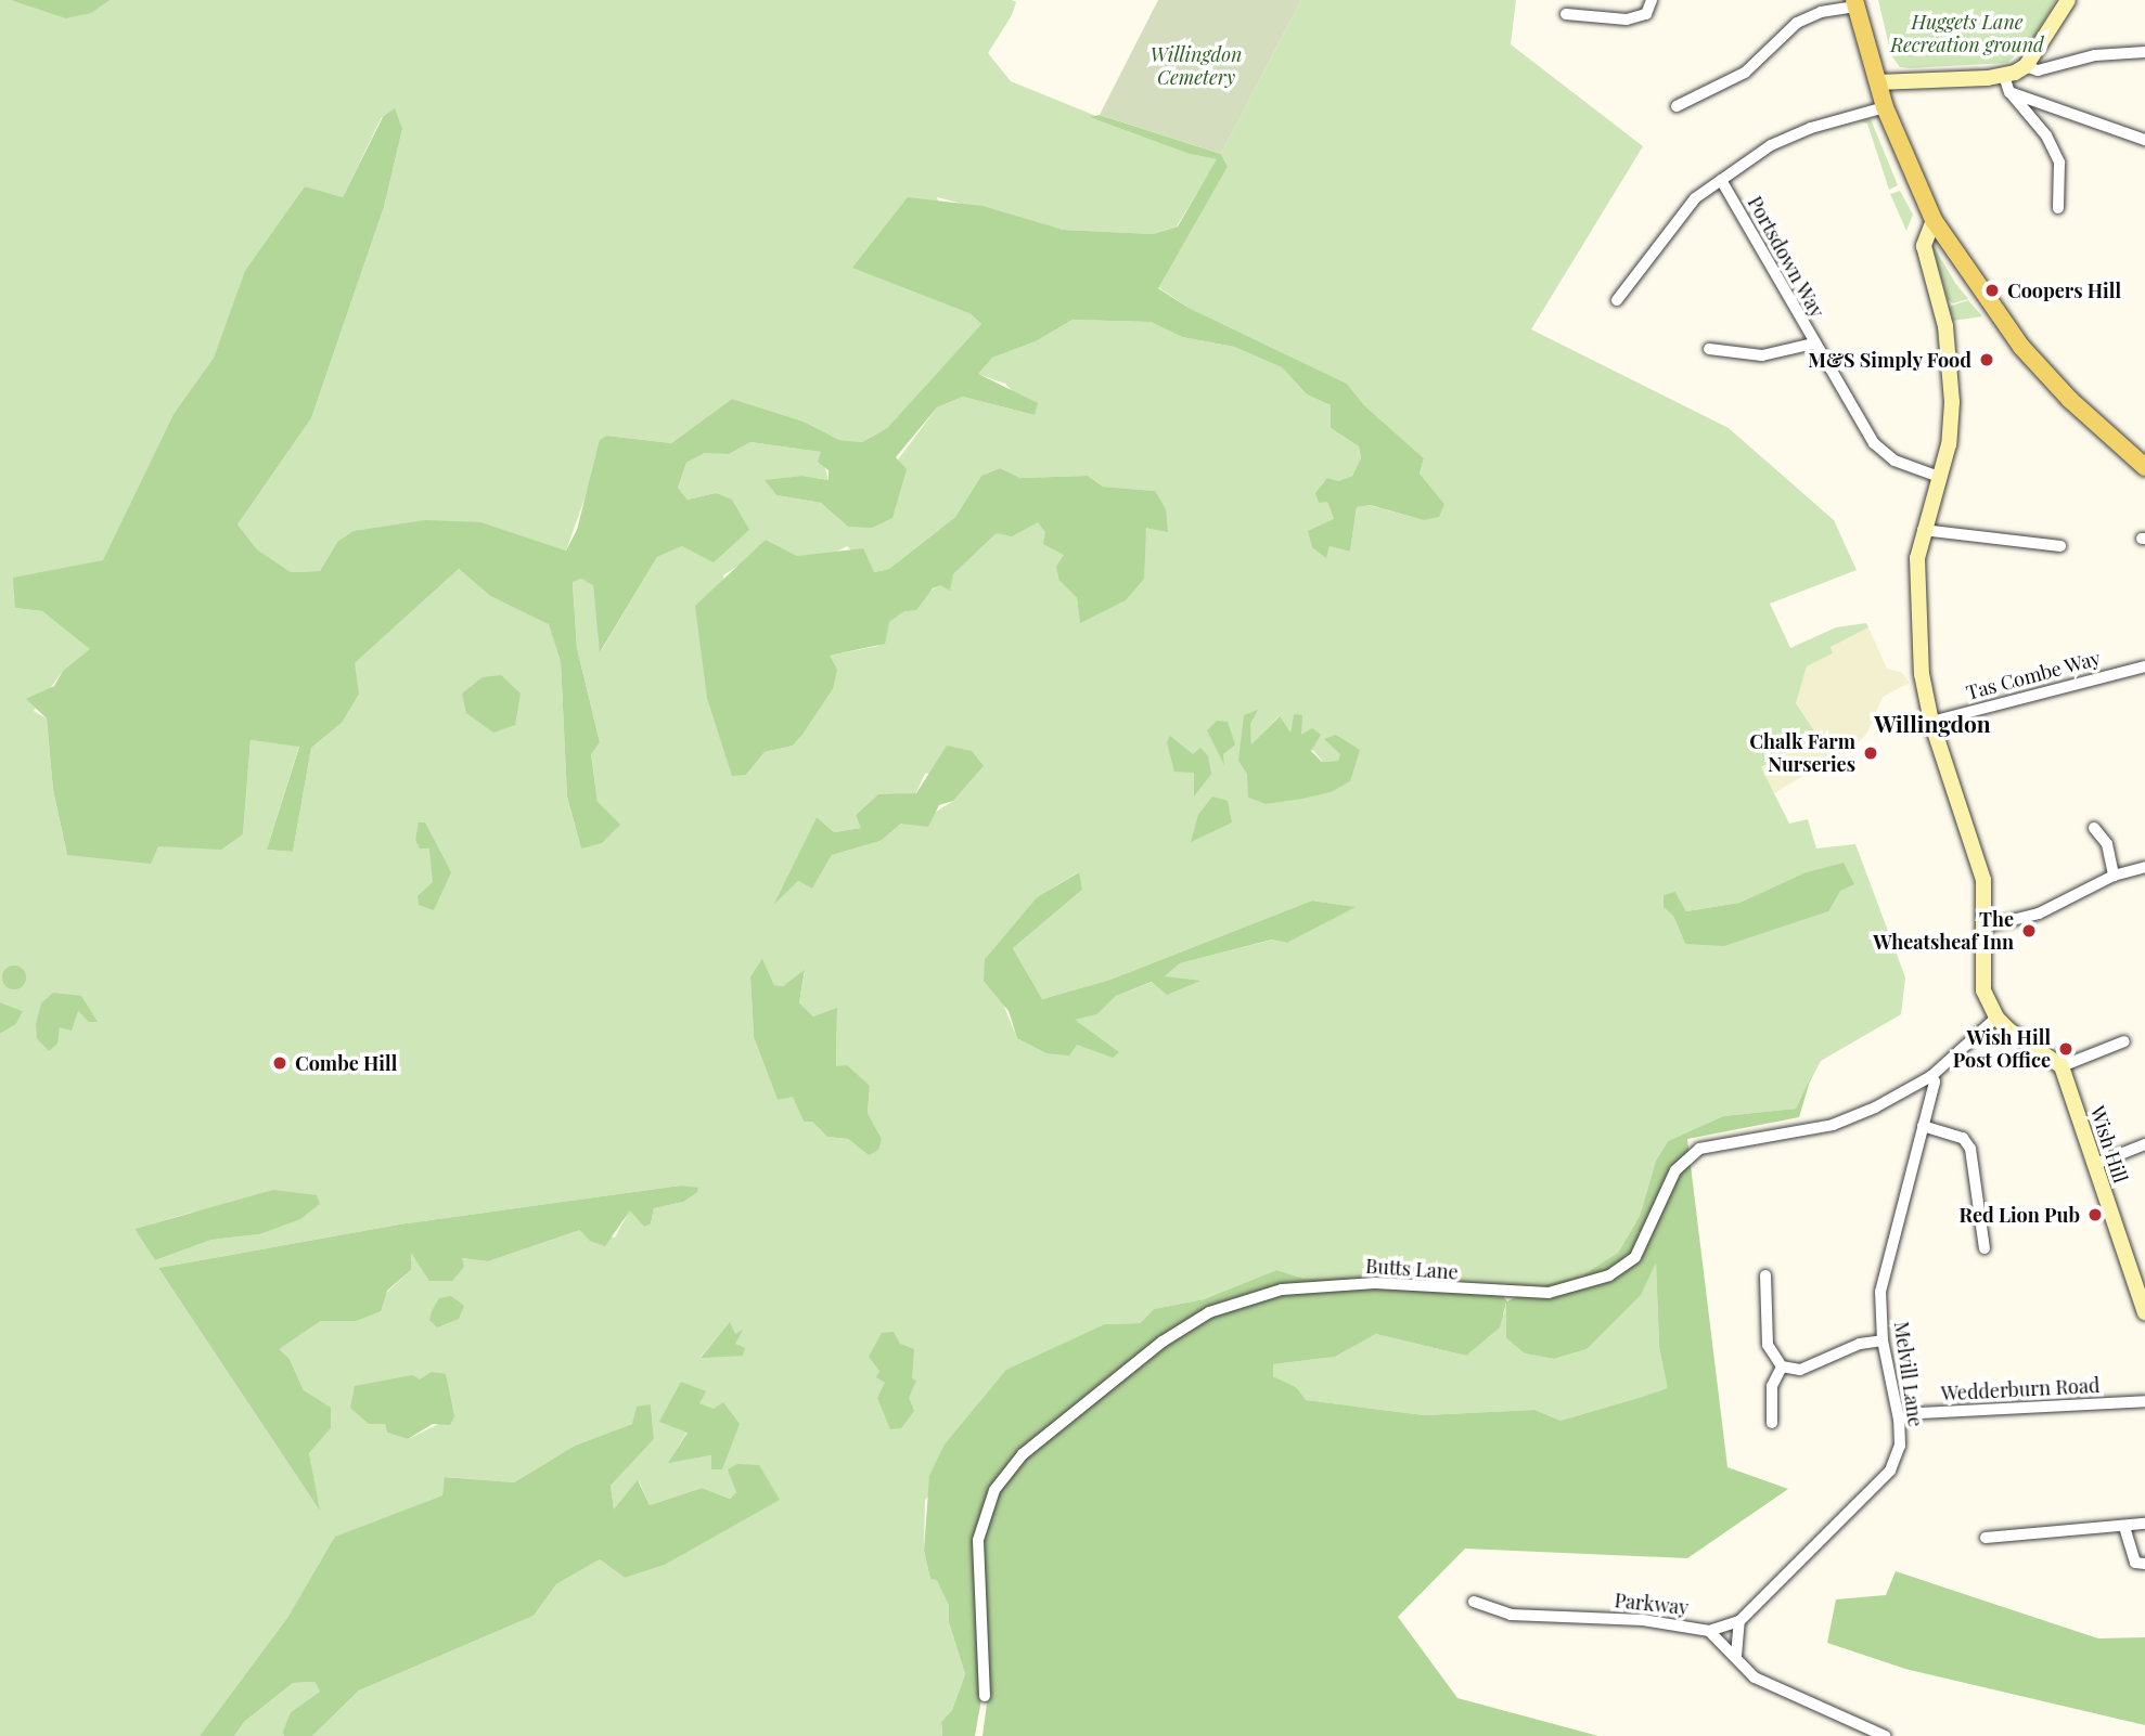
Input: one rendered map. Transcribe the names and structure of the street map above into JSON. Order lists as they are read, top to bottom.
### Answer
{
  "streets": {
    "street": [
      "Portsdown Way",
      "Tas Combe Way",
      "Wish Hill",
      "Butts Lane",
      "Melvill Lane",
      "Wedderburn Road",
      "Parkway"
    ]
  },
  "crossings": [
    ["Butts Lane", "Melvill Lane"],
    ["Melvill Lane", "Wedderburn Road"]
  ],
  "districts": ["Willingdon"],
  "parks": ["Huggets Lane Recreation ground", "Willingdon Cemetery"],
  "places": [
    "Coopers Hill",
    "M&S Simply Food",
    "Chalk Farm Nurseries",
    "The Wheatsheaf Inn",
    "Wish Hill Post Office",
    "Combe Hill",
    "Red Lion Pub"
  ]
}
